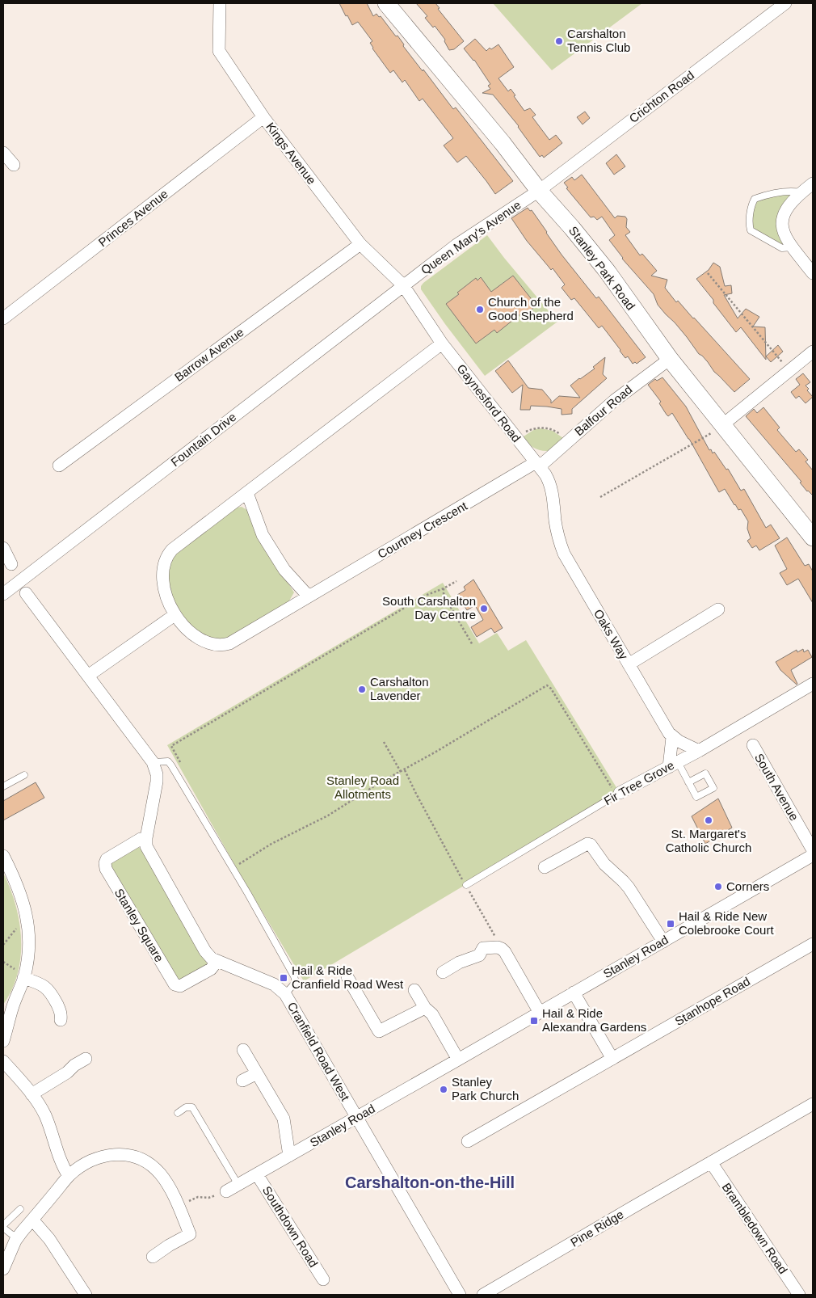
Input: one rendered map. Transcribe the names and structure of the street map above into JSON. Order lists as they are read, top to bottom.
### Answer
{
  "streets": {
    "street": [
      "Crichton Road",
      "Kings Avenue",
      "Princes Avenue",
      "Queen Mary's Avenue",
      "Stanley Park Road",
      "Barrow Avenue",
      "Gaynesford Road",
      "Balfour Road",
      "Fountain Drive",
      "Courtney Crescent",
      "Oaks Way",
      "Fir Tree Grove",
      "South Avenue",
      "Stanley Square",
      "Stanley Road",
      "Stanhope Road",
      "Cranfield Road West",
      "Southdown Road",
      "Pine Ridge",
      "Brambledown Road"
    ]
  },
  "crossings": [
    ["Crichton Road", "Queen Mary's Avenue"],
    ["Crichton Road", "Stanley Park Road"],
    ["Kings Avenue", "Princes Avenue"],
    ["Kings Avenue", "Queen Mary's Avenue"],
    ["Kings Avenue", "Barrow Avenue"],
    ["Kings Avenue", "Gaynesford Road"],
    ["Kings Avenue", "Fountain Drive"],
    ["Queen Mary's Avenue", "Stanley Park Road"],
    ["Queen Mary's Avenue", "Gaynesford Road"],
    ["Queen Mary's Avenue", "Fountain Drive"],
    ["Stanley Park Road", "Balfour Road"],
    ["Gaynesford Road", "Balfour Road"],
    ["Gaynesford Road", "Fountain Drive"],
    ["Gaynesford Road", "Courtney Crescent"],
    ["Gaynesford Road", "Oaks Way"],
    ["Balfour Road", "Courtney Crescent"],
    ["Oaks Way", "Fir Tree Grove"],
    ["Stanley Road", "Cranfield Road West"],
    ["Stanley Road", "Southdown Road"],
    ["Pine Ridge", "Brambledown Road"]
  ],
  "districts": ["Carshalton-on-the-Hill"],
  "parks": ["Stanley Road Allotments"],
  "places": {
    "other": [
      "Carshalton Tennis Club",
      "Church of the Good Shepherd",
      "South Carshalton Day Centre",
      "Carshalton Lavender",
      "St. Margaret's Catholic Church",
      "Corners",
      "Stanley Park Church"
    ],
    "transit": ["Hail & Ride New Colebrooke Court", "Hail & Ride Cranfield Road West", "Hail & Ride Alexandra Gardens"]
  }
}
